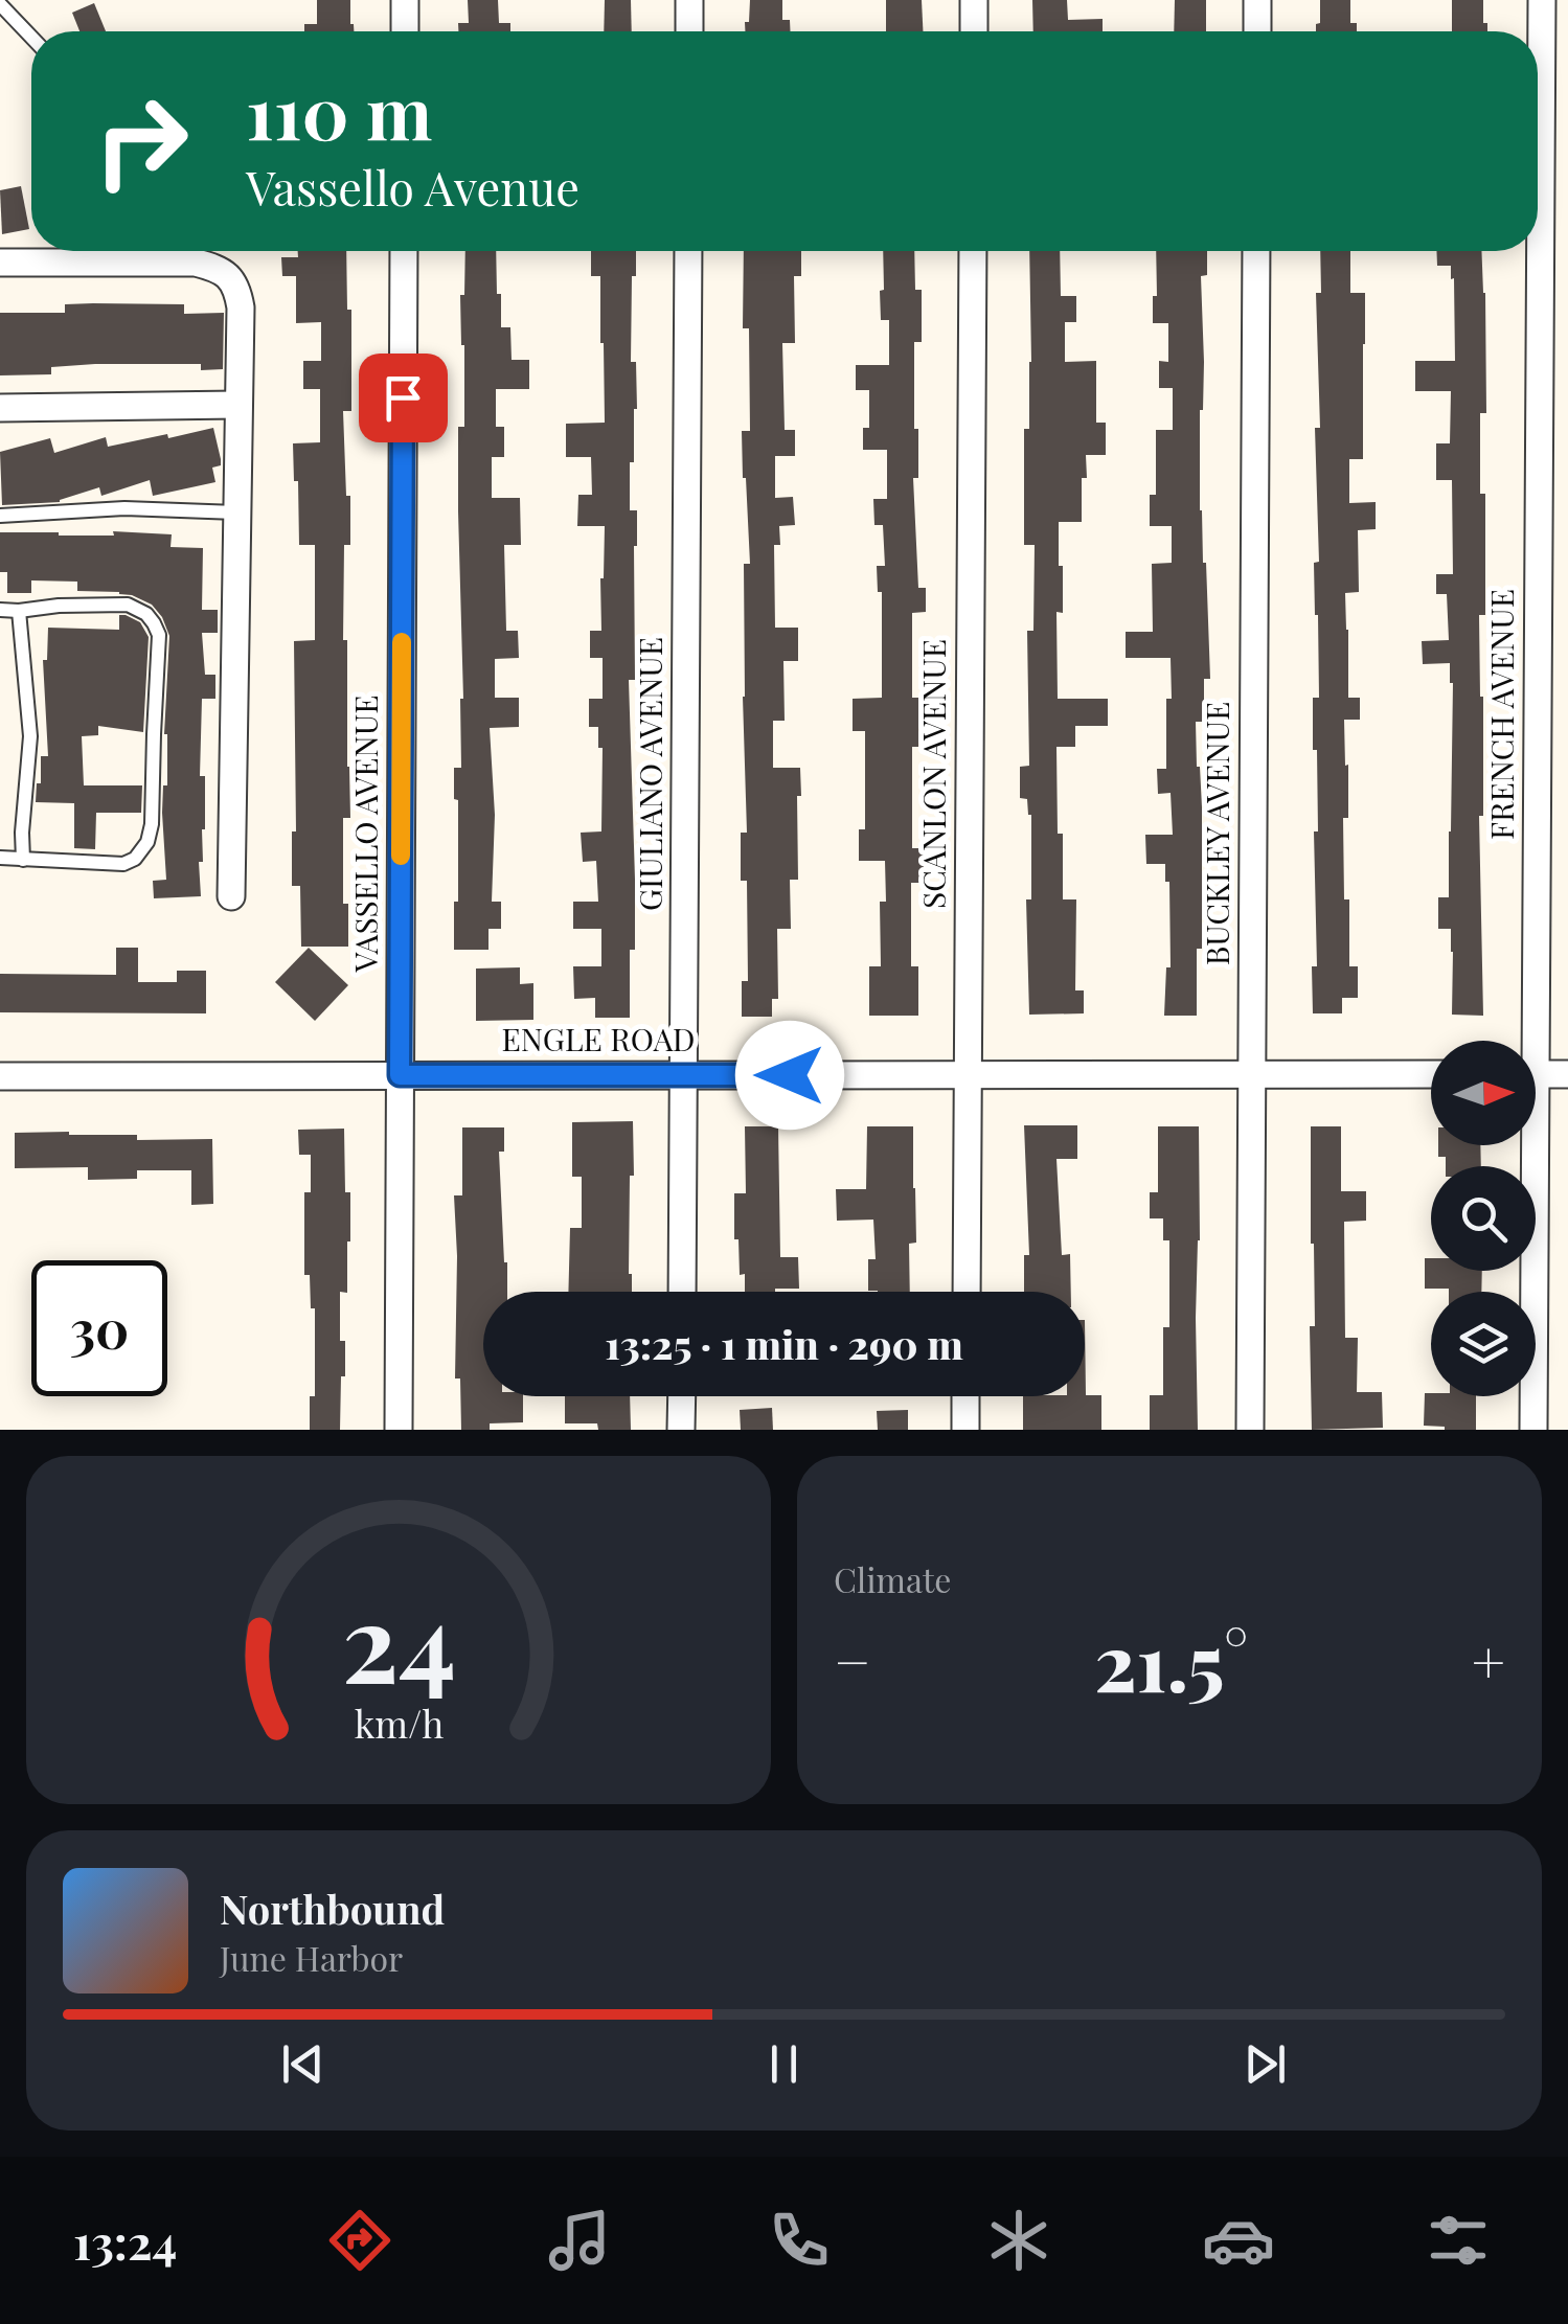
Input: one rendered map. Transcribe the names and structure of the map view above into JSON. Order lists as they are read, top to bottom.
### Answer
{
  "streets": {
    "street": [
      "FRENCH AVENUE",
      "GIULIANO AVENUE",
      "SCANLON AVENUE",
      "VASSELLO AVENUE",
      "BUCKLEY AVENUE",
      "ENGLE ROAD"
    ]
  },
  "crossings": [
    ["GIULIANO AVENUE", "ENGLE ROAD"],
    ["SCANLON AVENUE", "ENGLE ROAD"],
    ["VASSELLO AVENUE", "ENGLE ROAD"],
    ["BUCKLEY AVENUE", "ENGLE ROAD"]
  ],
  "north": "right",
  "page": {
    "turn": ["110 m", "Vassello Avenue"],
    "limit": "30",
    "trip": "13:25 · 1 min · 290 m",
    "tile": "Climate",
    "heat": ["−", "21.5°", "+"],
    "song": ["Northbound", "June Harbor"],
    "tabs": "13:24",
    "gauge": ["24", "km/h"]
  }
}
